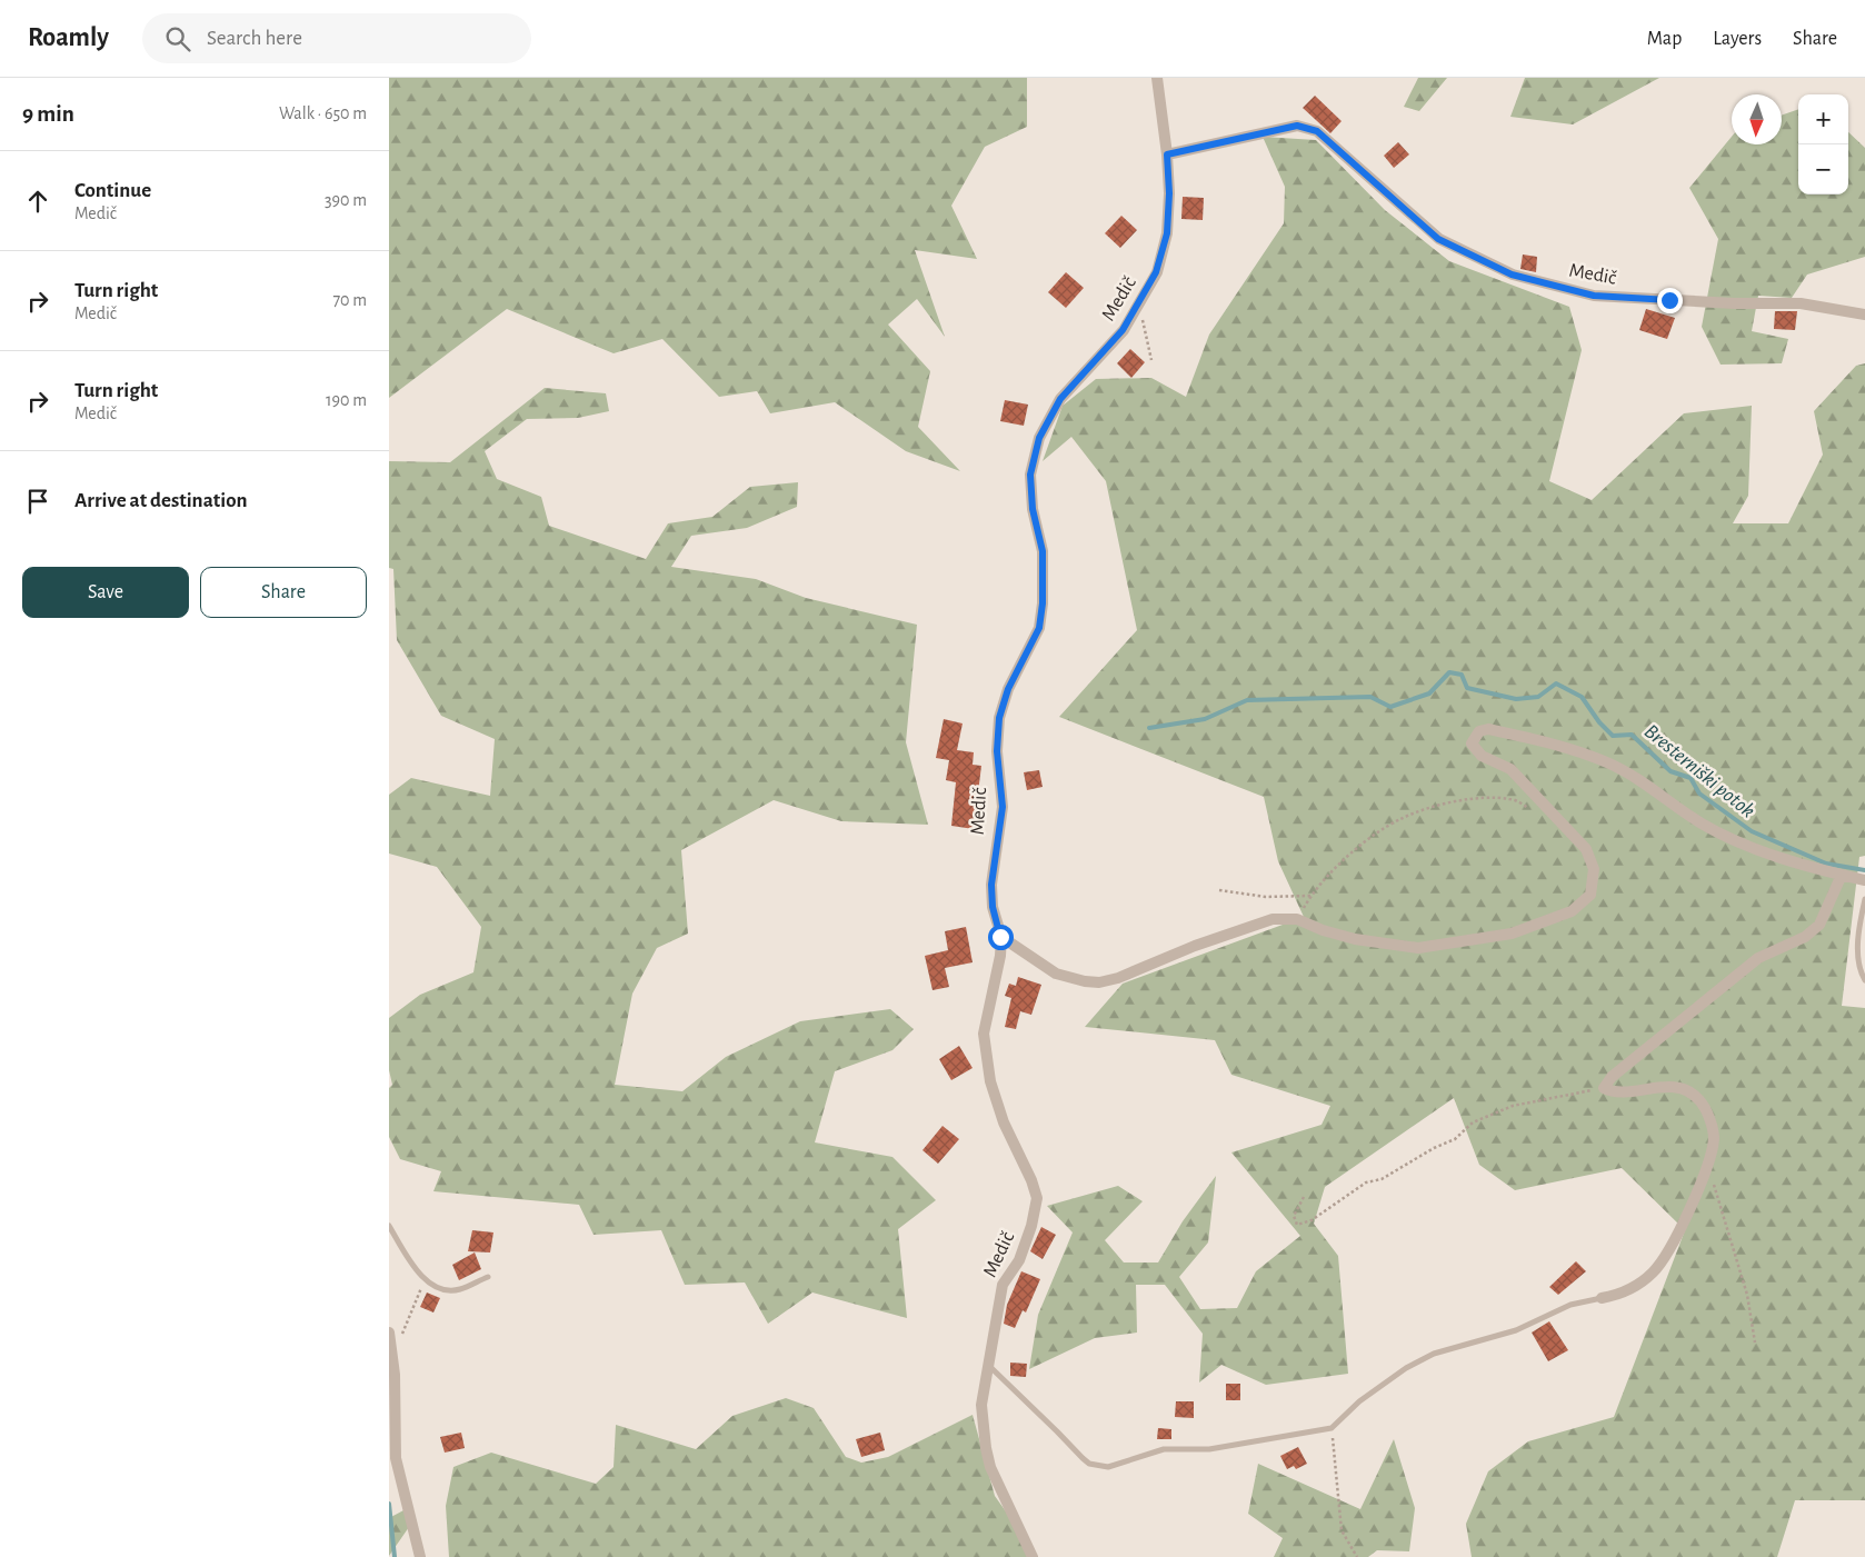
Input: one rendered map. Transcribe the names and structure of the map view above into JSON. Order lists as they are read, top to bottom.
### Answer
{
  "streets": {
    "street": ["Medič"]
  },
  "water": ["Bresterniški potok"],
  "north": "bottom",
  "page": {
    "header": "Roamly",
    "search": "Search here",
    "nav": ["Map", "Layers", "Share"],
    "heading": ["9 min", "Walk · 650 m"],
    "map_buttons": ["+", "−"],
    "list": [
      ["Continue", "Medič", "390 m"],
      ["Turn right", "Medič", "70 m"],
      ["Turn right", "Medič", "190 m"],
      "Arrive at destination"
    ],
    "buttons": ["Save", "Share"]
  }
}
